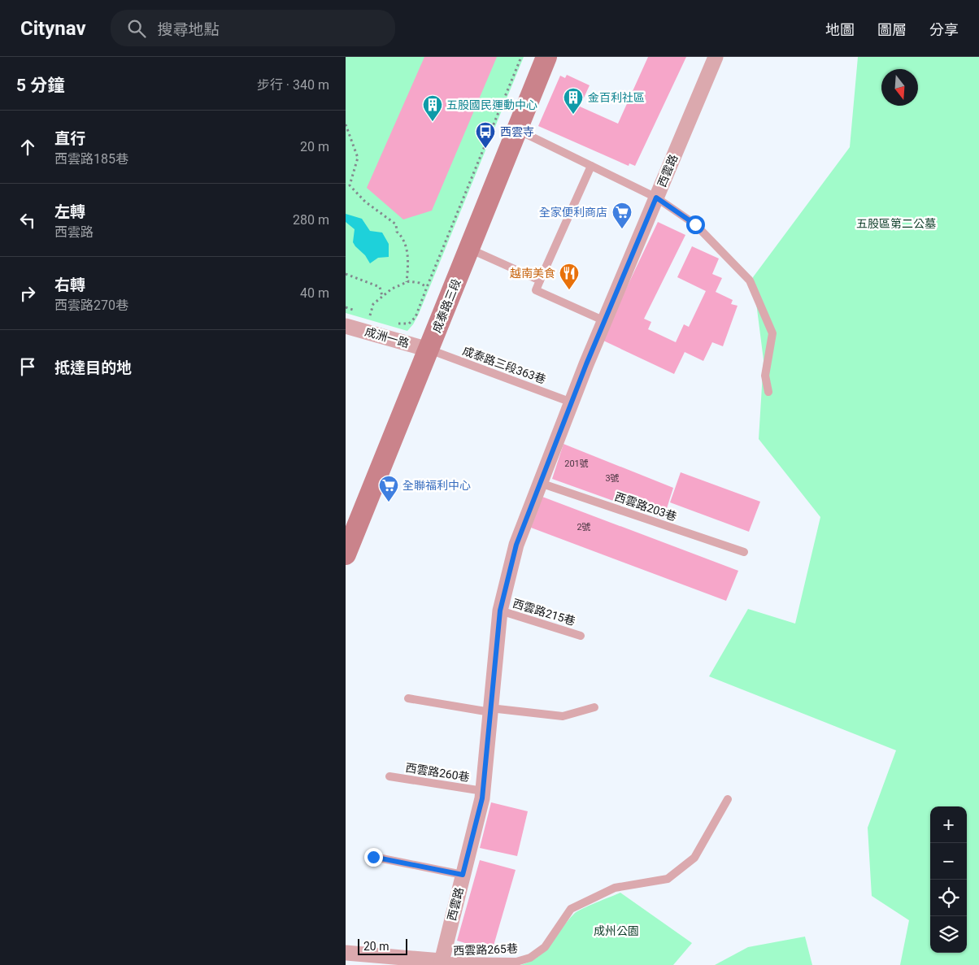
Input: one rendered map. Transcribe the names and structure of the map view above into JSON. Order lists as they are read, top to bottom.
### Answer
{
  "streets": {
    "main road": ["成泰路三段"],
    "street": ["西雲路", "成洲一路"],
    "lane": [
      "成泰路三段363巷",
      "西雲路203巷",
      "西雲路215巷",
      "西雲路260巷",
      "西雲路265巷"
    ]
  },
  "crossings": [
    ["西雲路", "成泰路三段363巷"],
    ["西雲路", "西雲路203巷"],
    ["西雲路", "西雲路215巷"],
    ["西雲路", "西雲路260巷"],
    ["西雲路", "西雲路265巷"],
    ["成泰路三段", "成洲一路"],
    ["成泰路三段", "成泰路三段363巷"],
    ["成洲一路", "成泰路三段363巷"]
  ],
  "parks": ["五股區第二公墓", "成州公園"],
  "places": {
    "building": ["金百利社區", "五股國民運動中心"],
    "bus stop": ["西雲寺"],
    "supermarket": ["全家便利商店", "全聯福利中心"],
    "restaurant": ["越南美食"]
  },
  "house_numbers": ["201號", "3號", "2號"],
  "scale_bar": "20 m",
  "north": "bottom",
  "page": {
    "header": "Citynav",
    "search": "搜尋地點",
    "nav": ["地圖", "圖層", "分享"],
    "heading": ["5 分鐘", "步行 · 340 m"],
    "list": [
      ["直行", "西雲路185巷", "20 m"],
      ["左轉", "西雲路", "280 m"],
      ["右轉", "西雲路270巷", "40 m"],
      "抵達目的地"
    ],
    "map_buttons": ["+", "−"],
    "scale": "20 m"
  }
}
